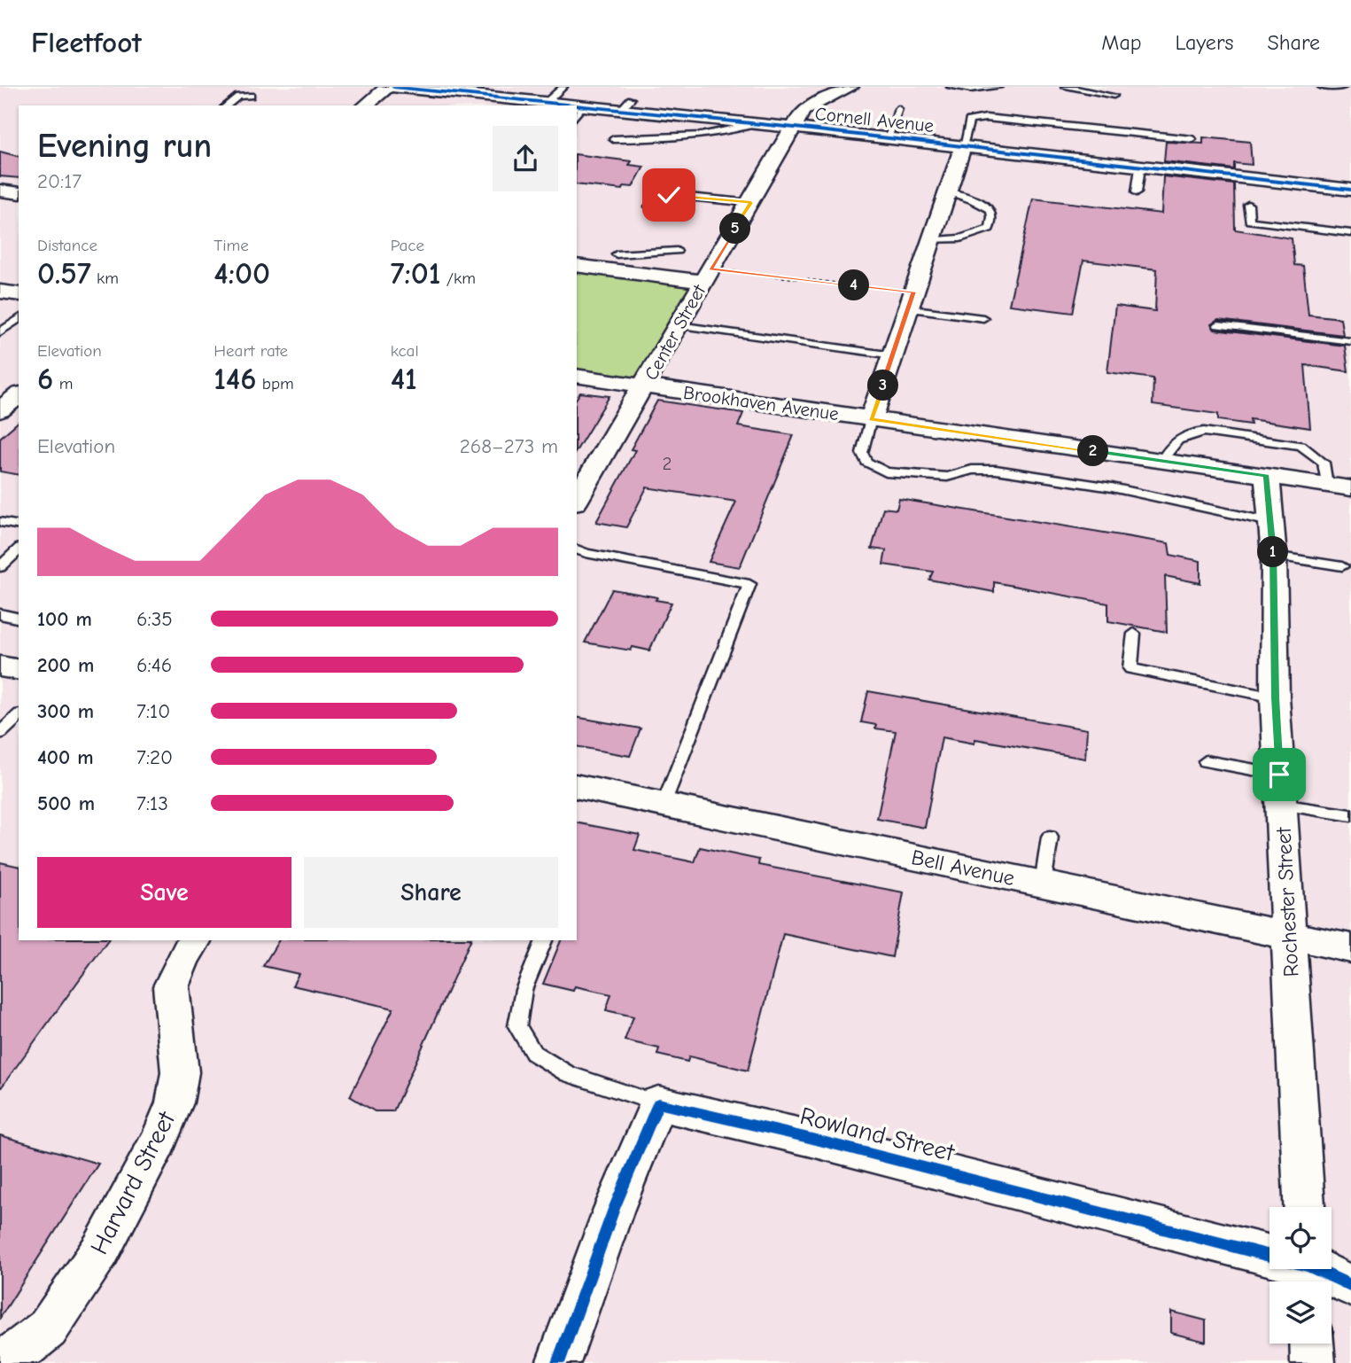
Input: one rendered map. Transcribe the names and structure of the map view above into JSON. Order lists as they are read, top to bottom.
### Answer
{
  "streets": {
    "street": [
      "Cornell Avenue",
      "Center Street",
      "Brookhaven Avenue",
      "Bell Avenue",
      "Rochester Street",
      "Rowland Street",
      "Harvard Street"
    ]
  },
  "crossings": [
    ["Cornell Avenue", "Center Street"],
    ["Center Street", "Brookhaven Avenue"],
    ["Brookhaven Avenue", "Rochester Street"],
    ["Bell Avenue", "Rochester Street"]
  ],
  "house_numbers": ["2"],
  "page": {
    "header": "Fleetfoot",
    "nav": ["Map", "Layers", "Share"],
    "heading": ["Evening run", "20:17"],
    "stats": [
      ["Distance", "0.57 km"],
      ["Time", "4:00"],
      ["Pace", "7:01 /km"],
      ["Elevation", "6 m"],
      ["Heart rate", "146 bpm"],
      ["kcal", "41"]
    ],
    "pins": [
      "5",
      "4",
      "3",
      "2",
      "1"
    ],
    "chart": ["Elevation", "268–273 m"],
    "list": [
      {
        "name": "100 m",
        "note": "6:35"
      },
      {
        "name": "200 m",
        "note": "6:46"
      },
      {
        "name": "300 m",
        "note": "7:10"
      },
      {
        "name": "400 m",
        "note": "7:20"
      },
      {
        "name": "500 m",
        "note": "7:13"
      }
    ],
    "buttons": ["Save", "Share"]
  }
}
